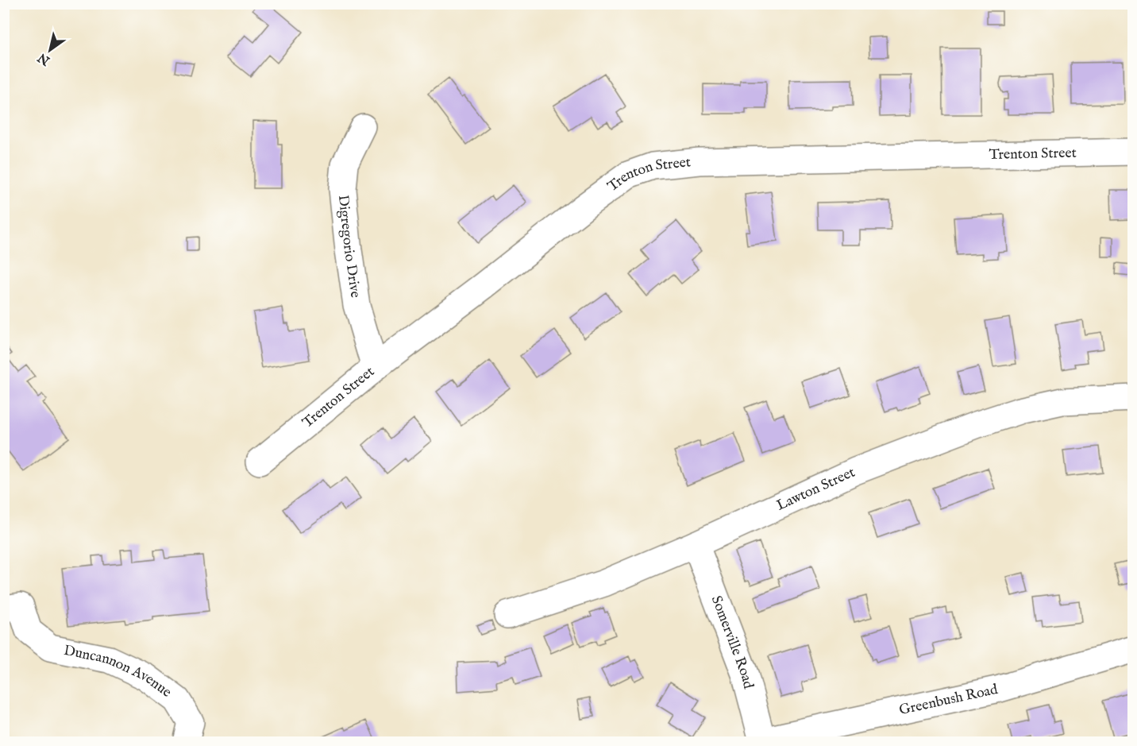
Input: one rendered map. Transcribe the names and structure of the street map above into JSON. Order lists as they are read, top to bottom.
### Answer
{
  "streets": {
    "street": [
      "Trenton Street",
      "Digregorio Drive",
      "Lawton Street",
      "Somerville Road",
      "Duncannon Avenue",
      "Greenbush Road"
    ]
  },
  "crossings": [
    ["Trenton Street", "Digregorio Drive"],
    ["Lawton Street", "Somerville Road"],
    ["Somerville Road", "Greenbush Road"]
  ],
  "north": "bottom left"
}
